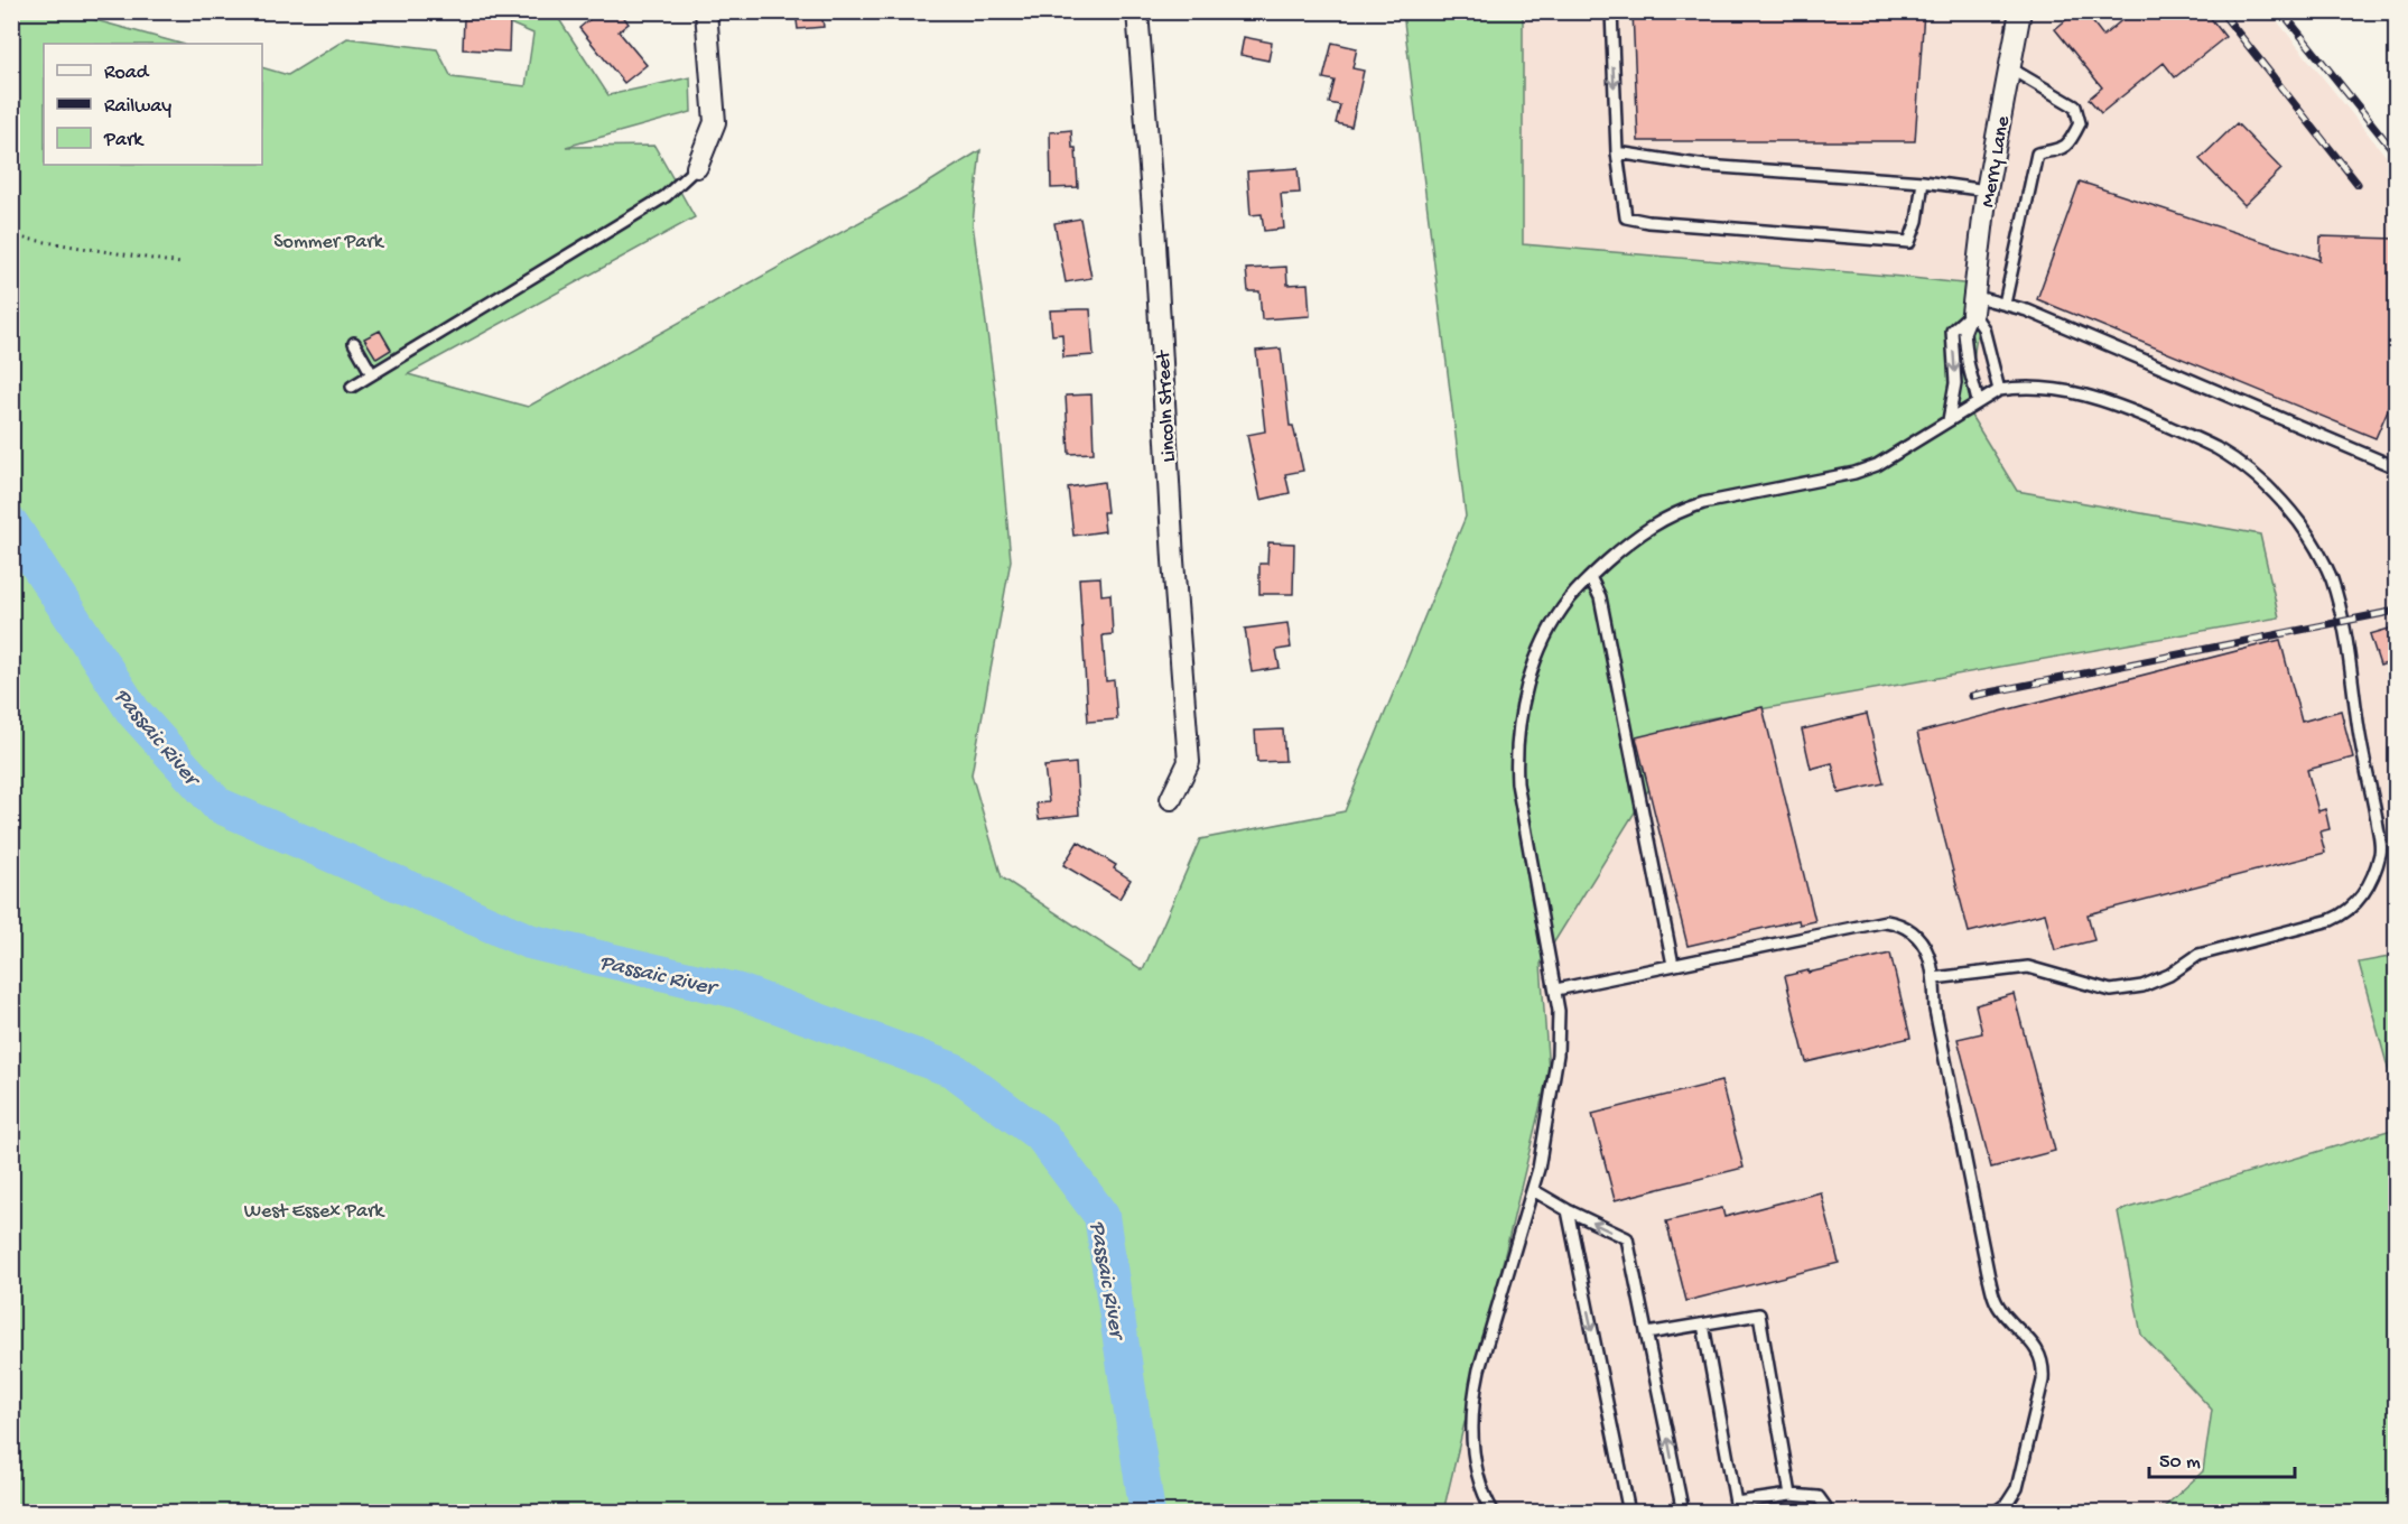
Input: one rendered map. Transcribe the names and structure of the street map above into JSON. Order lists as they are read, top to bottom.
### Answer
{
  "streets": {
    "street": ["Merry Lane", "Lincoln Street"]
  },
  "water": ["Passaic River"],
  "parks": ["Sommer Park", "West Essex Park"],
  "legend": ["Road", "Railway", "Park"],
  "scale_bar": "50 m"
}
